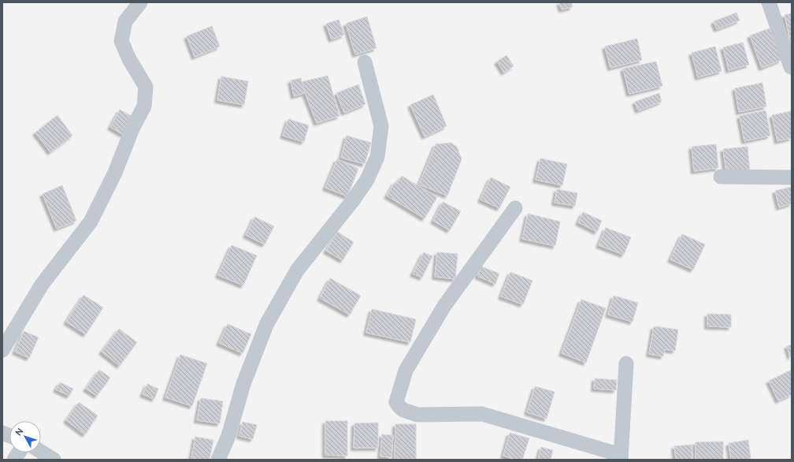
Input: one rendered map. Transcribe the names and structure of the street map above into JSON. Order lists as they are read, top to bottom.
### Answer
{
  "north": "top left"
}
